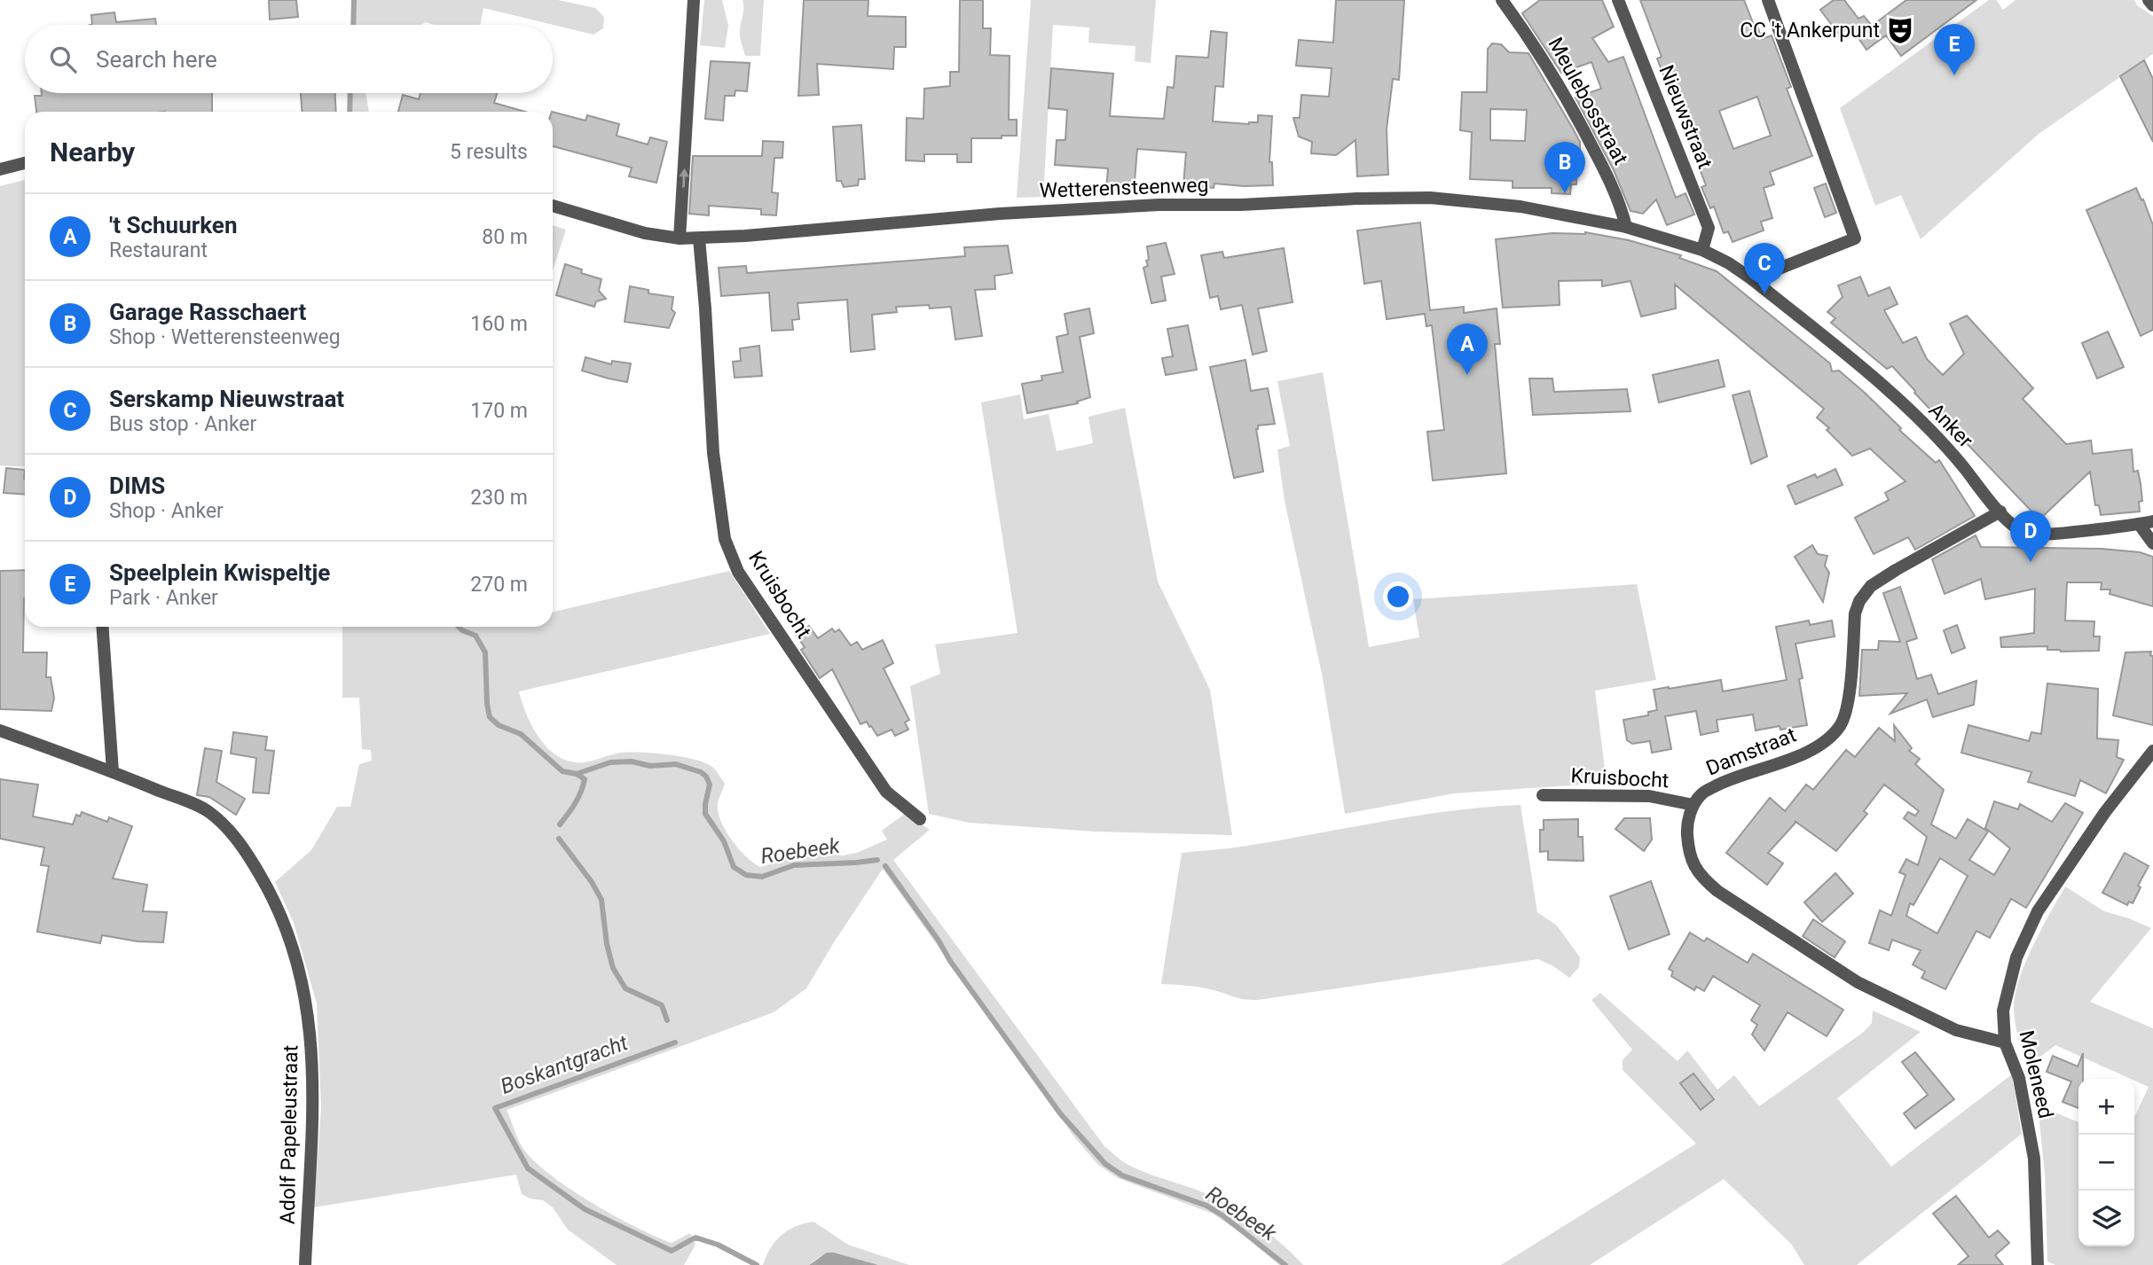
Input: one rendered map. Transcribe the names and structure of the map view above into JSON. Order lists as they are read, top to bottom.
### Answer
{
  "streets": {
    "street": [
      "Meulebosstraat",
      "Nieuwstraat",
      "Wetterensteenweg",
      "Anker",
      "Kruisbocht",
      "Damstraat",
      "Moleneed",
      "Adolf Papeleustraat"
    ]
  },
  "crossings": [
    ["Meulebosstraat", "Wetterensteenweg"],
    ["Nieuwstraat", "Wetterensteenweg"],
    ["Nieuwstraat", "Anker"],
    ["Wetterensteenweg", "Anker"],
    ["Wetterensteenweg", "Kruisbocht"],
    ["Anker", "Damstraat"],
    ["Kruisbocht", "Damstraat"],
    ["Damstraat", "Moleneed"]
  ],
  "water": ["Roebeek", "Boskantgracht"],
  "places": {
    "theatre": ["CC 't Ankerpunt"]
  },
  "page": {
    "pins": [
      "E",
      "B",
      "C",
      "A",
      "D"
    ],
    "search": "Search here",
    "heading": ["Nearby", "5 results"],
    "list": [
      {
        "mark": "A",
        "name": "'t Schuurken",
        "note": "Restaurant",
        "value": "80 m"
      },
      {
        "mark": "B",
        "name": "Garage Rasschaert",
        "note": "Shop · Wetterensteenweg",
        "value": "160 m"
      },
      {
        "mark": "C",
        "name": "Serskamp Nieuwstraat",
        "note": "Bus stop · Anker",
        "value": "170 m"
      },
      {
        "mark": "D",
        "name": "DIMS",
        "note": "Shop · Anker",
        "value": "230 m"
      },
      {
        "mark": "E",
        "name": "Speelplein Kwispeltje",
        "note": "Park · Anker",
        "value": "270 m"
      }
    ],
    "map_buttons": ["+", "−"]
  }
}
